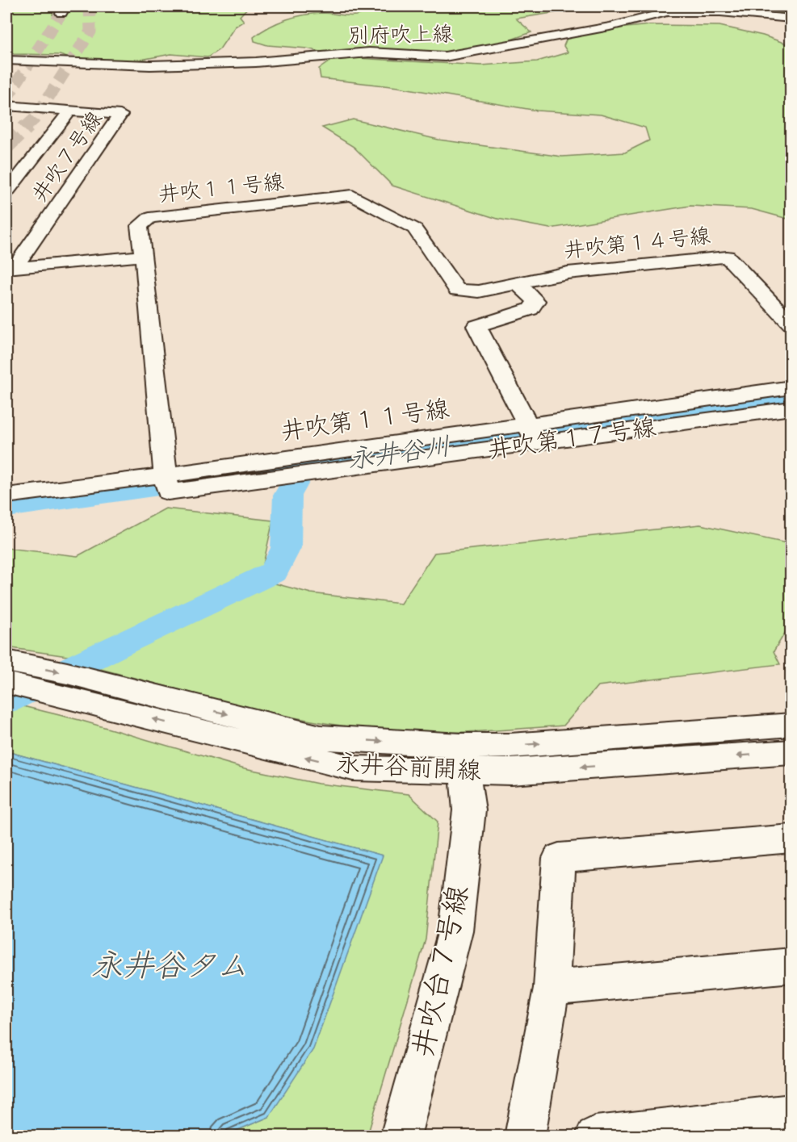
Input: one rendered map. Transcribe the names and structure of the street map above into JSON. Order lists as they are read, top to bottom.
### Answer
{
  "streets": {
    "street": [
      "別府吹上線",
      "井吹７号線",
      "井吹１１号線",
      "井吹第１４号線",
      "井吹第１１号線",
      "井吹第１７号線",
      "永井谷前開線",
      "井吹台７号線"
    ]
  },
  "crossings": [
    ["井吹１１号線", "井吹第１４号線"],
    ["井吹第１１号線", "井吹第１７号線"],
    ["永井谷前開線", "井吹台７号線"]
  ],
  "water": ["永井谷川", "永井谷タム"]
}
